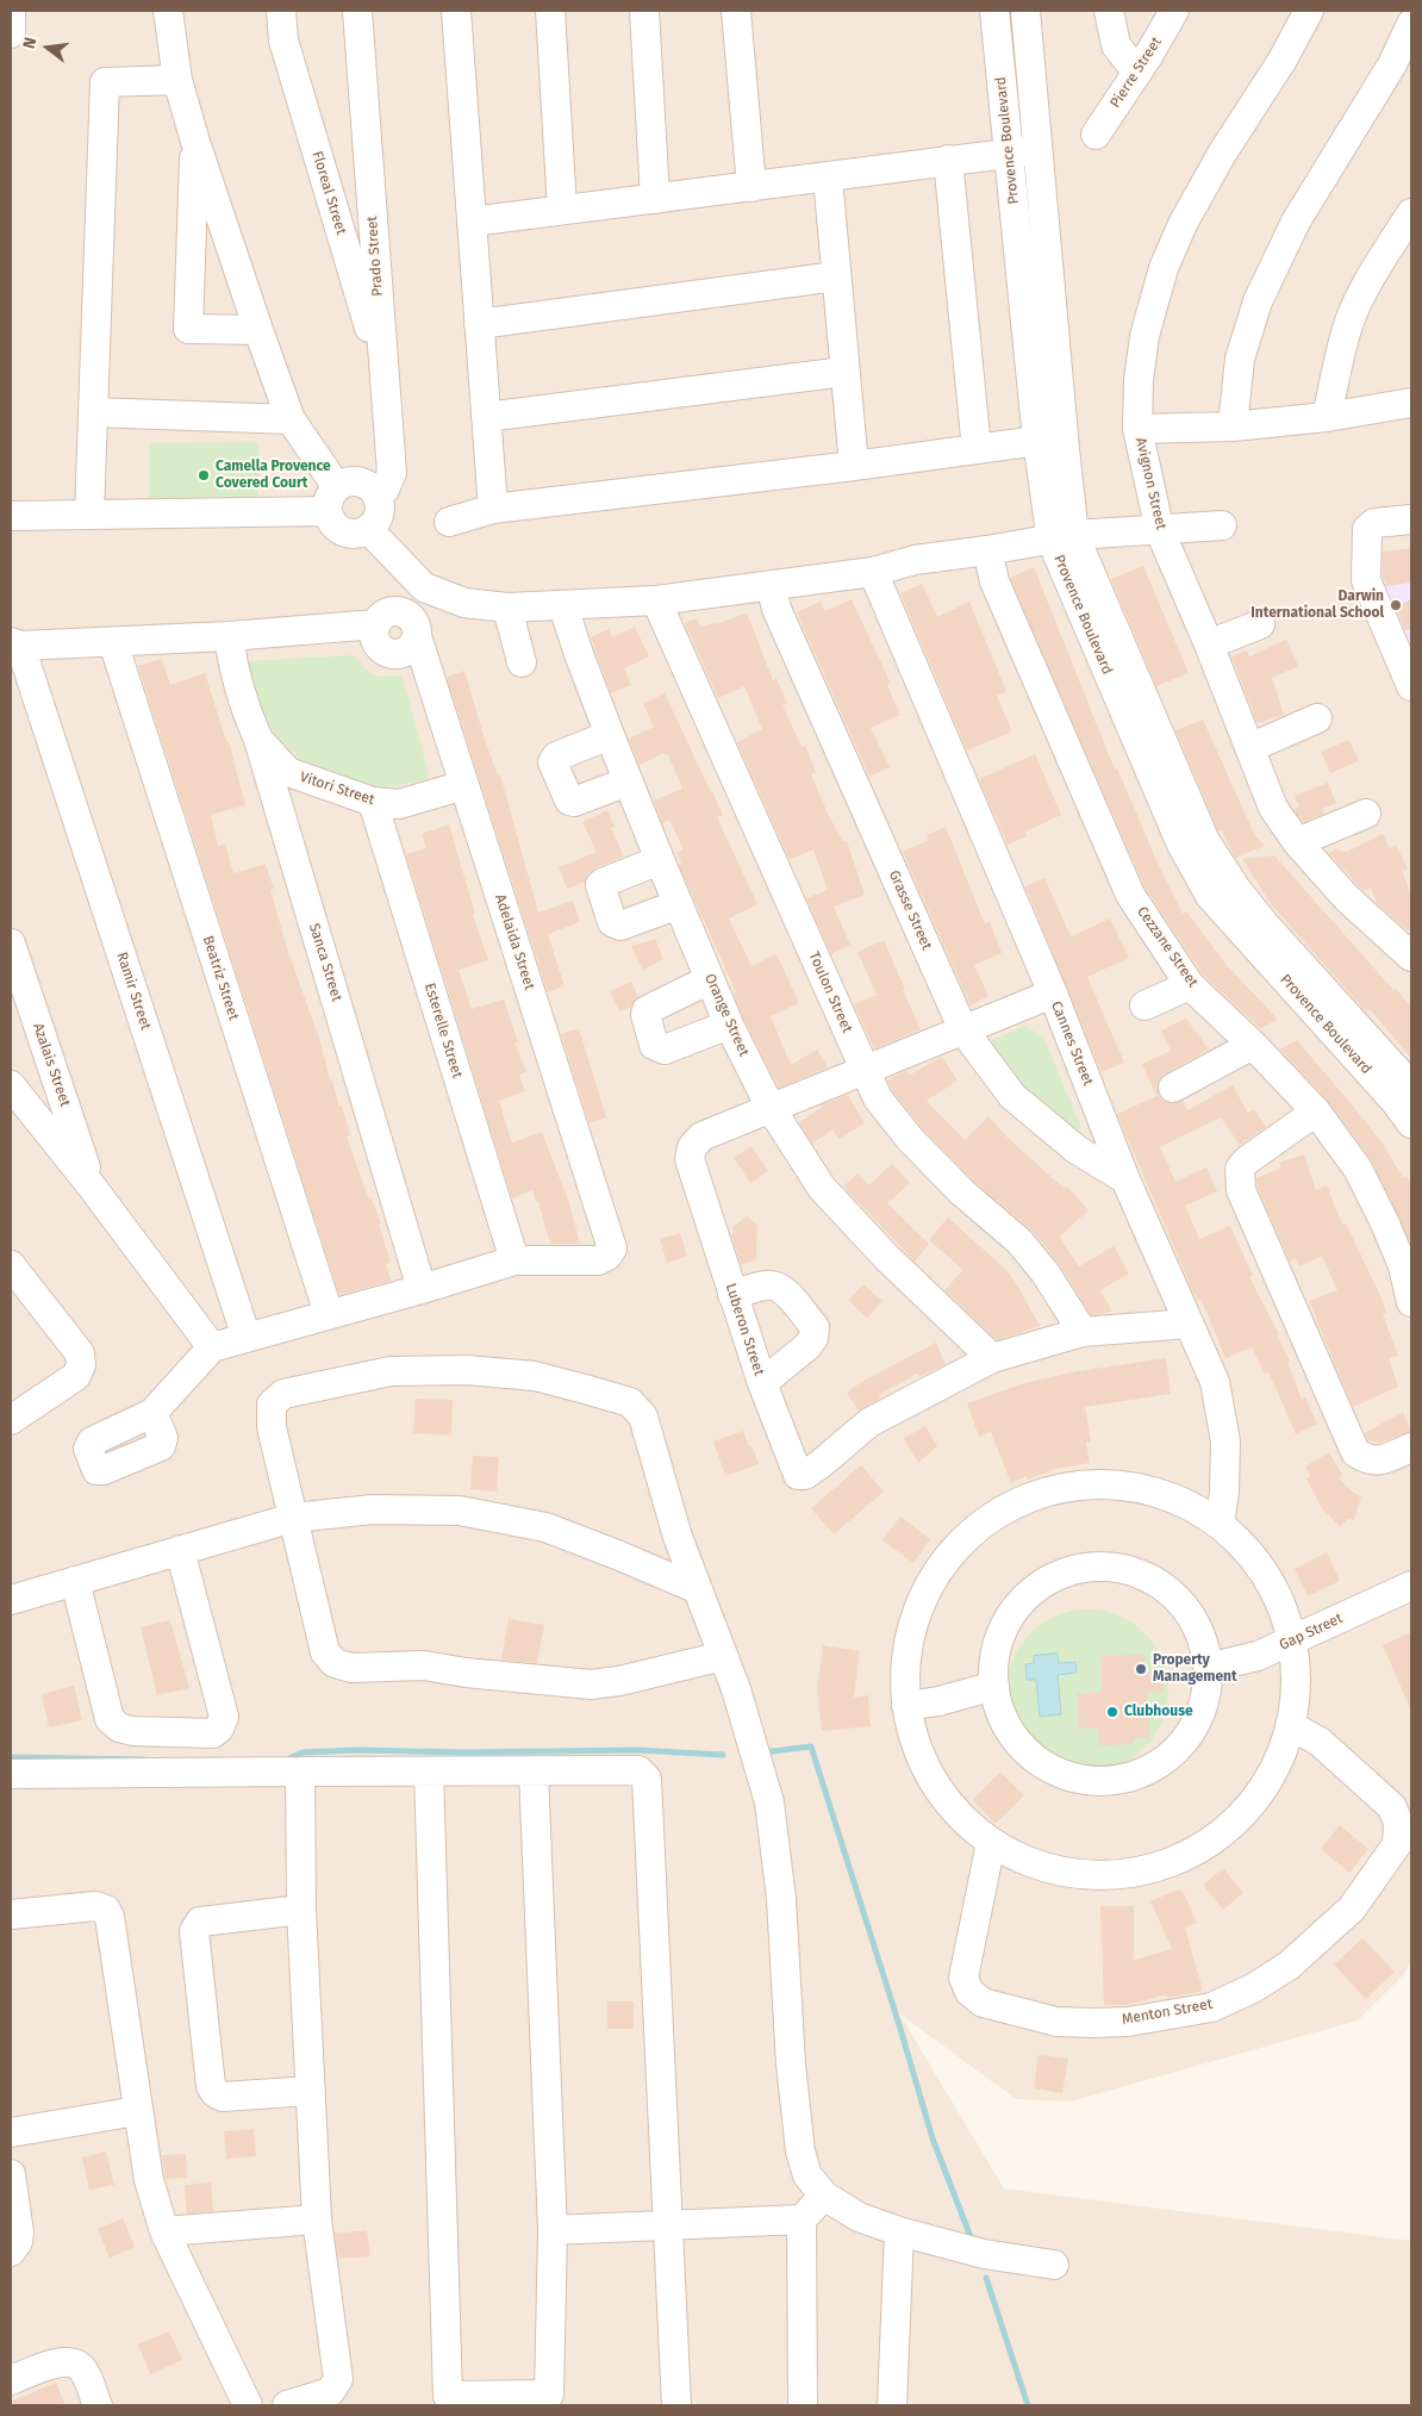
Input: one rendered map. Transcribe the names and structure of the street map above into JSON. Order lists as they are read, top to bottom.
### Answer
{
  "streets": {
    "street": [
      "Pierre Street",
      "Provence Boulevard",
      "Floreal Street",
      "Prado Street",
      "Avignon Street",
      "Vitori Street",
      "Grasse Street",
      "Adelaida Street",
      "Cezzane Street",
      "Sanca Street",
      "Beatriz Street",
      "Ramir Street",
      "Toulon Street",
      "Orange Street",
      "Esterelle Street",
      "Cannes Street",
      "Azalais Street",
      "Luberon Street",
      "Gap Street",
      "Menton Street"
    ]
  },
  "crossings": [
    ["Floreal Street", "Prado Street"],
    ["Vitori Street", "Adelaida Street"],
    ["Vitori Street", "Sanca Street"],
    ["Vitori Street", "Esterelle Street"],
    ["Grasse Street", "Cannes Street"],
    ["Grasse Street", "Luberon Street"],
    ["Adelaida Street", "Esterelle Street"],
    ["Toulon Street", "Luberon Street"],
    ["Orange Street", "Luberon Street"],
    ["Cannes Street", "Luberon Street"]
  ],
  "places": [
    "Camella Provence Covered Court",
    "Darwin International School",
    "Property Management",
    "Clubhouse"
  ],
  "north": "left"
}
